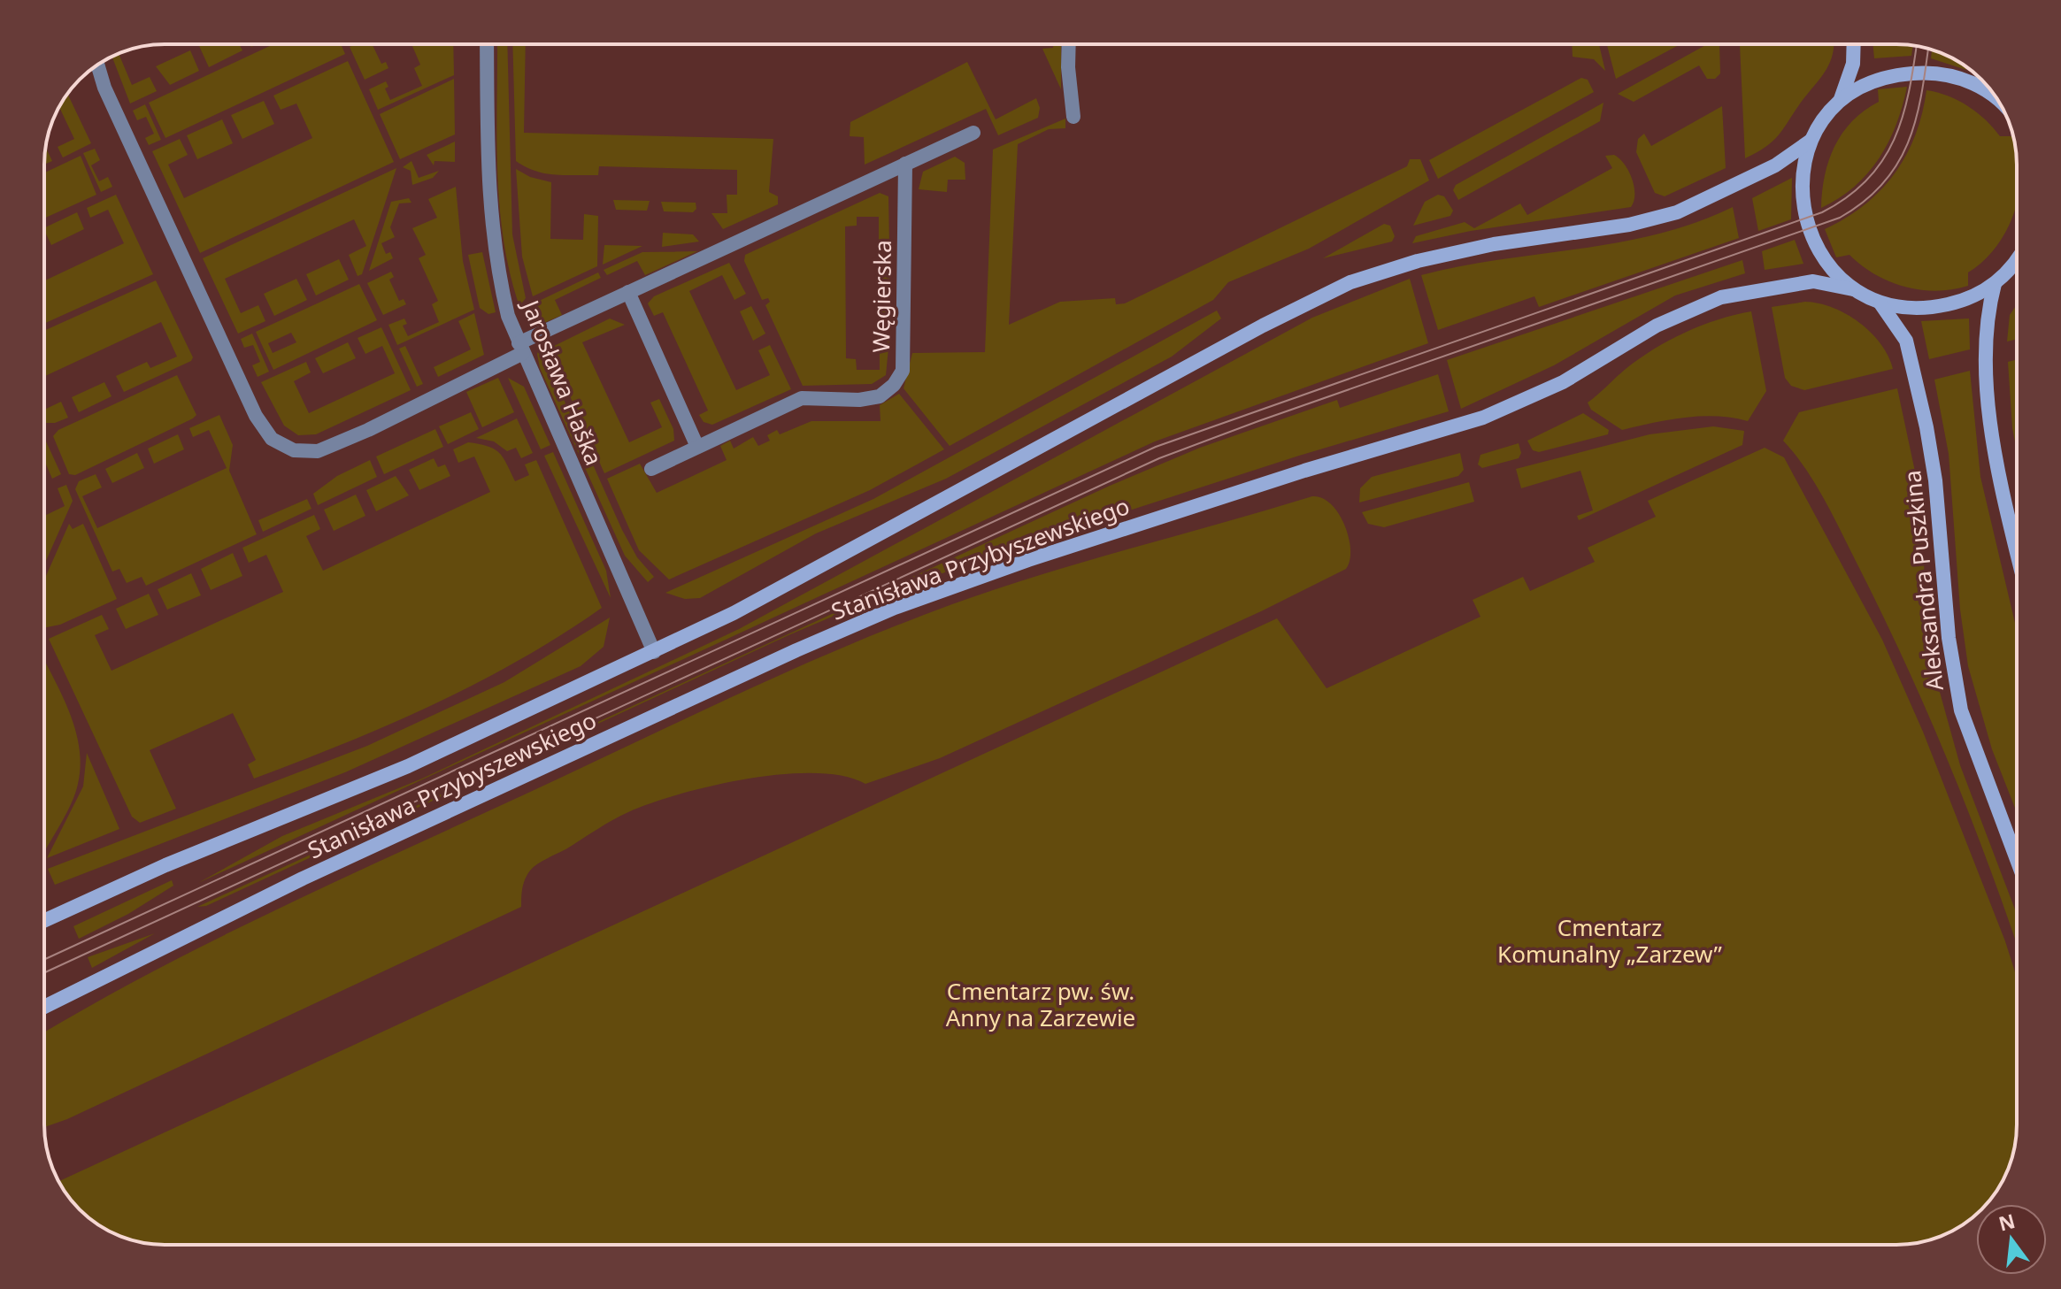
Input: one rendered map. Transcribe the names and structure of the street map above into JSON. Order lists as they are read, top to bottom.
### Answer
{
  "streets": {
    "main road": ["Stanisława Przybyszewskiego", "Aleksandra Puszkina"],
    "street": ["Węgierska", "Jarosława Haška"]
  },
  "crossings": [
    ["Jarosława Haška", "Stanisława Przybyszewskiego"]
  ],
  "parks": ["Cmentarz Komunalny „Zarzew”", "Cmentarz pw. św. Anny na Zarzewie"],
  "north": "top"
}
